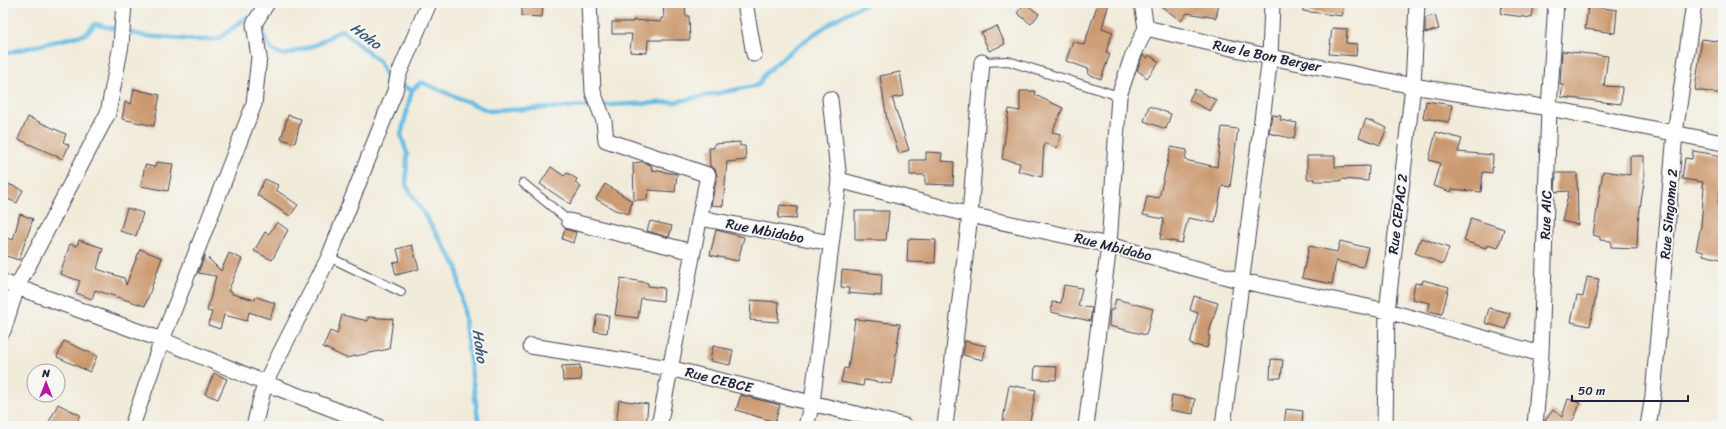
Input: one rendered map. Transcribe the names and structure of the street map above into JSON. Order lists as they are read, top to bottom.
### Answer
{
  "streets": {
    "street": [
      "Rue le Bon Berger",
      "Rue CEPAC 2",
      "Rue Singoma 2",
      "Rue AIC",
      "Rue Mbidabo",
      "Rue CEBCE"
    ]
  },
  "crossings": [
    ["Rue le Bon Berger", "Rue CEPAC 2"],
    ["Rue le Bon Berger", "Rue Singoma 2"],
    ["Rue le Bon Berger", "Rue AIC"],
    ["Rue CEPAC 2", "Rue Mbidabo"],
    ["Rue AIC", "Rue Mbidabo"]
  ],
  "water": ["Hoho"],
  "scale_bar": "50 m",
  "north": "top"
}
